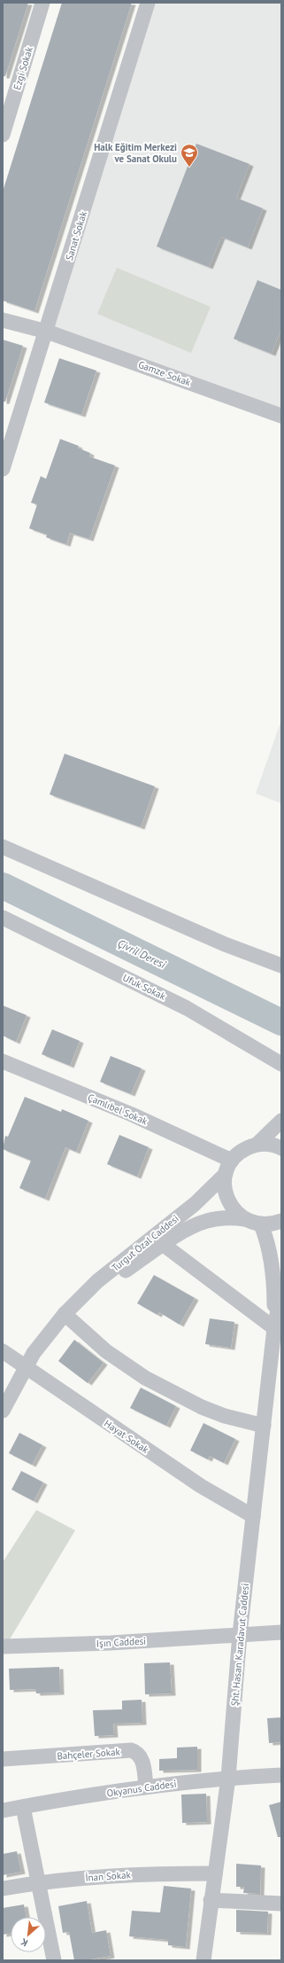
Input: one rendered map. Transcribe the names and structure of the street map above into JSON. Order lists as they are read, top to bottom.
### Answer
{
  "streets": {
    "street": [
      "Ezgi Sokak",
      "Sanat Sokak",
      "Gamze Sokak",
      "Ufuk Sokak",
      "Çamlıbel Sokak",
      "Turgut Özal Caddesi",
      "Hayat Sokak",
      "Işın Caddesi",
      "Şht. Hasan Karadavut Caddesi",
      "Bahçeler Sokak",
      "Okyanus Caddesi",
      "İnan Sokak"
    ]
  },
  "crossings": [
    ["Sanat Sokak", "Gamze Sokak"],
    ["Çamlıbel Sokak", "Turgut Özal Caddesi"],
    ["Turgut Özal Caddesi", "Hayat Sokak"],
    ["Hayat Sokak", "Şht. Hasan Karadavut Caddesi"],
    ["Işın Caddesi", "Şht. Hasan Karadavut Caddesi"],
    ["Şht. Hasan Karadavut Caddesi", "Okyanus Caddesi"],
    ["Şht. Hasan Karadavut Caddesi", "İnan Sokak"],
    ["Bahçeler Sokak", "Okyanus Caddesi"]
  ],
  "water": ["Çivril Deresi"],
  "places": {
    "school or university": ["Halk Eğitim Merkezi ve Sanat Okulu"]
  },
  "north": "bottom left"
}
